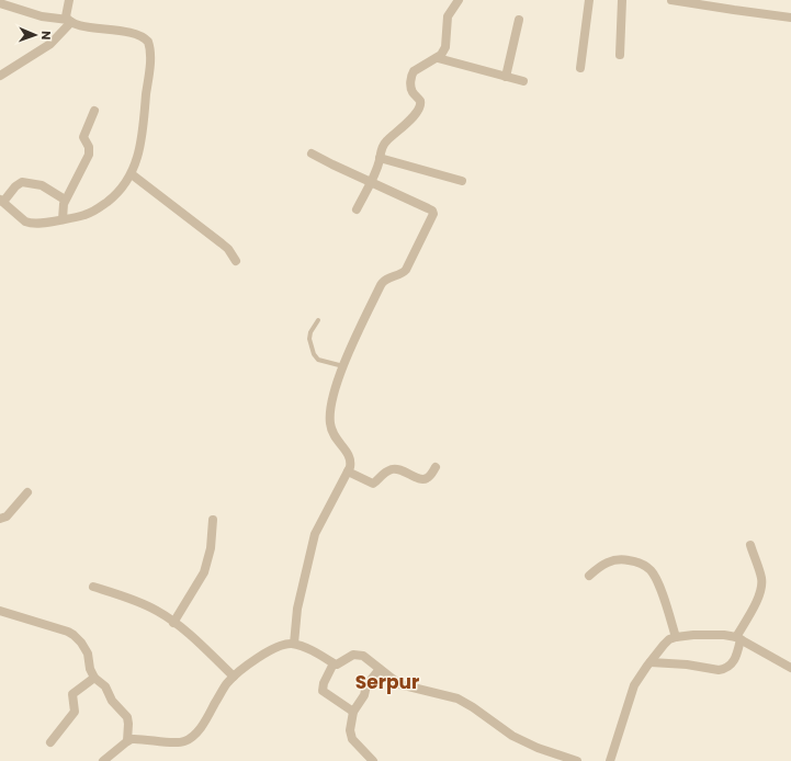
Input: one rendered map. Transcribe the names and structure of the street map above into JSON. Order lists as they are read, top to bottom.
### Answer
{
  "districts": ["Serpur"],
  "north": "right"
}
